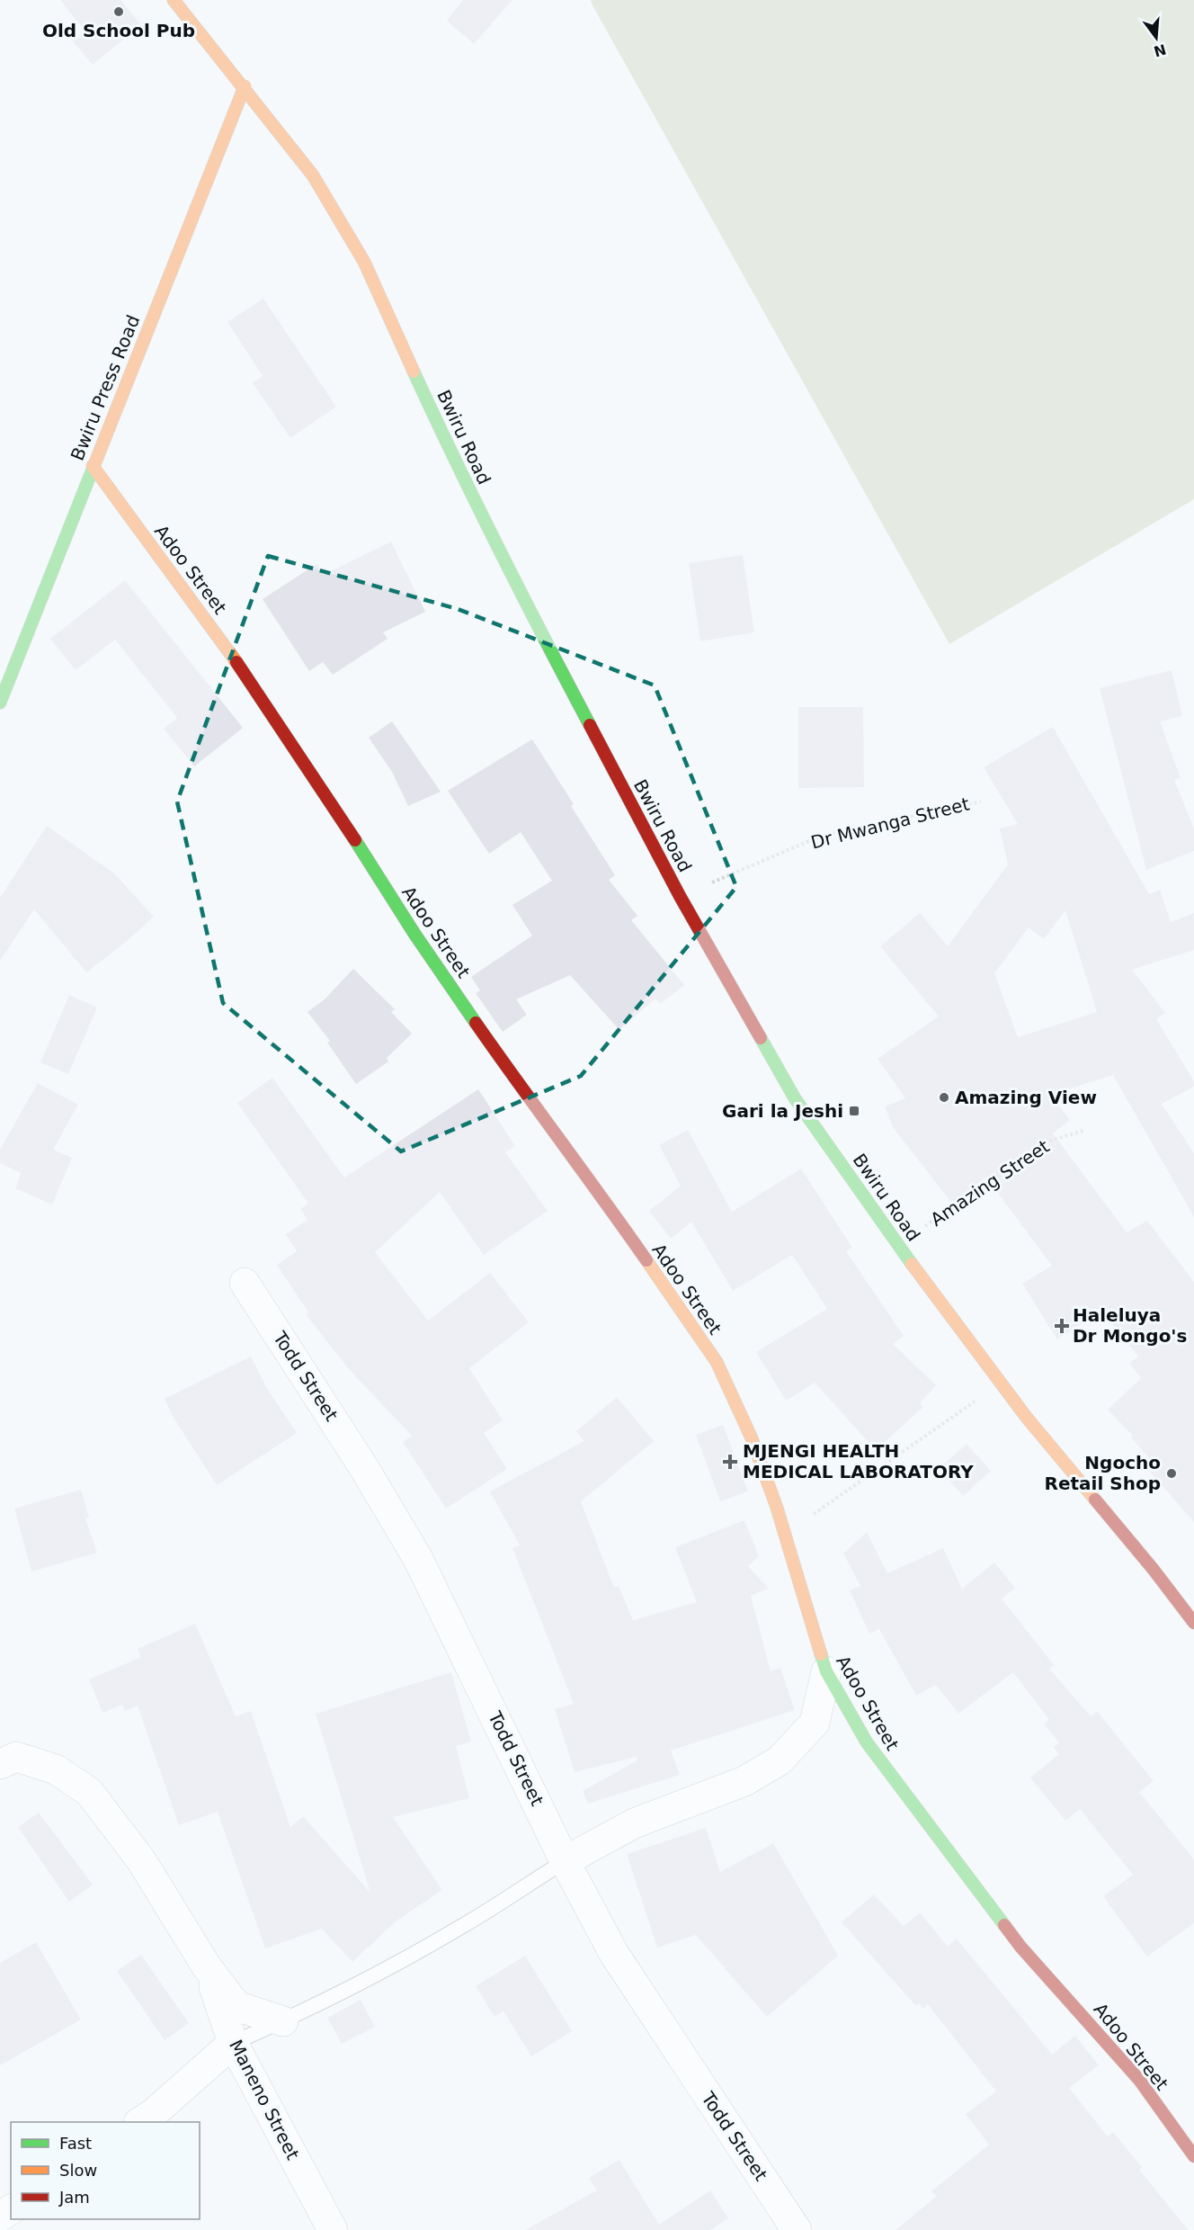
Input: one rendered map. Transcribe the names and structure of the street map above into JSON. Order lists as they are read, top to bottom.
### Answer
{
  "streets": {
    "street": [
      "Bwiru Press Road",
      "Bwiru Road",
      "Adoo Street",
      "Todd Street",
      "Maneno Street"
    ],
    "path": ["Dr Mwanga Street", "Amazing Street"]
  },
  "crossings": [
    ["Bwiru Press Road", "Bwiru Road"],
    ["Bwiru Press Road", "Adoo Street"],
    ["Bwiru Road", "Dr Mwanga Street"],
    ["Bwiru Road", "Amazing Street"]
  ],
  "places": {
    "other": ["Old School Pub", "Amazing View", "Ngocho Retail Shop"],
    "transit": ["Gari la Jeshi"],
    "health": ["Haleluya Dr Mongo's", "MJENGI HEALTH MEDICAL LABORATORY"]
  },
  "legend": ["Fast", "Slow", "Jam"],
  "north": "bottom"
}
